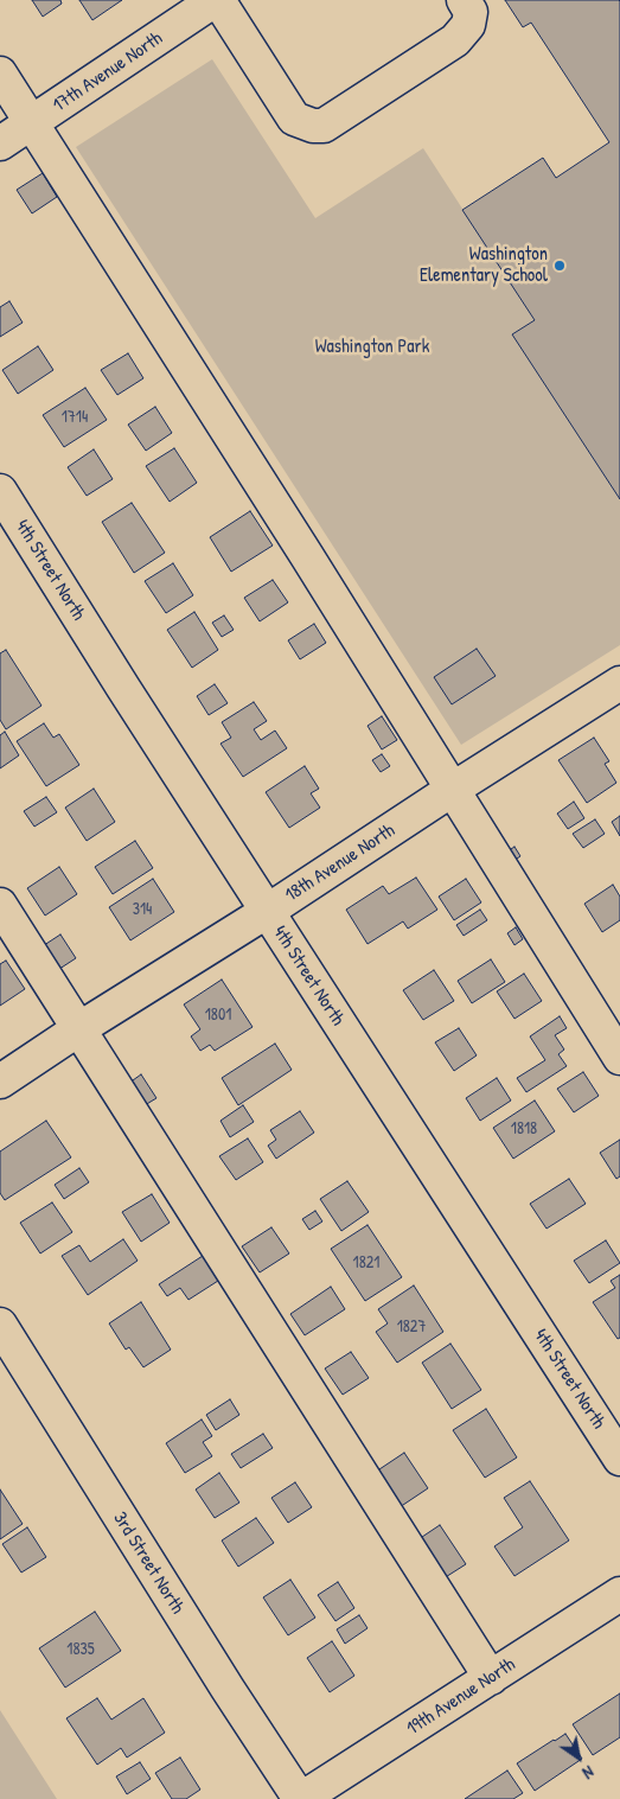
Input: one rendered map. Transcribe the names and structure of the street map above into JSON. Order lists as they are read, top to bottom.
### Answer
{
  "streets": {
    "street": [
      "17th Avenue North",
      "4th Street North",
      "18th Avenue North",
      "3rd Street North",
      "19th Avenue North"
    ]
  },
  "crossings": [
    ["4th Street North", "18th Avenue North"],
    ["3rd Street North", "19th Avenue North"]
  ],
  "parks": ["Washington Park"],
  "places": ["Washington Elementary School"],
  "house_numbers": [
    "1714",
    "314",
    "1801",
    "1818",
    "1821",
    "1827",
    "1835"
  ],
  "north": "bottom right"
}
